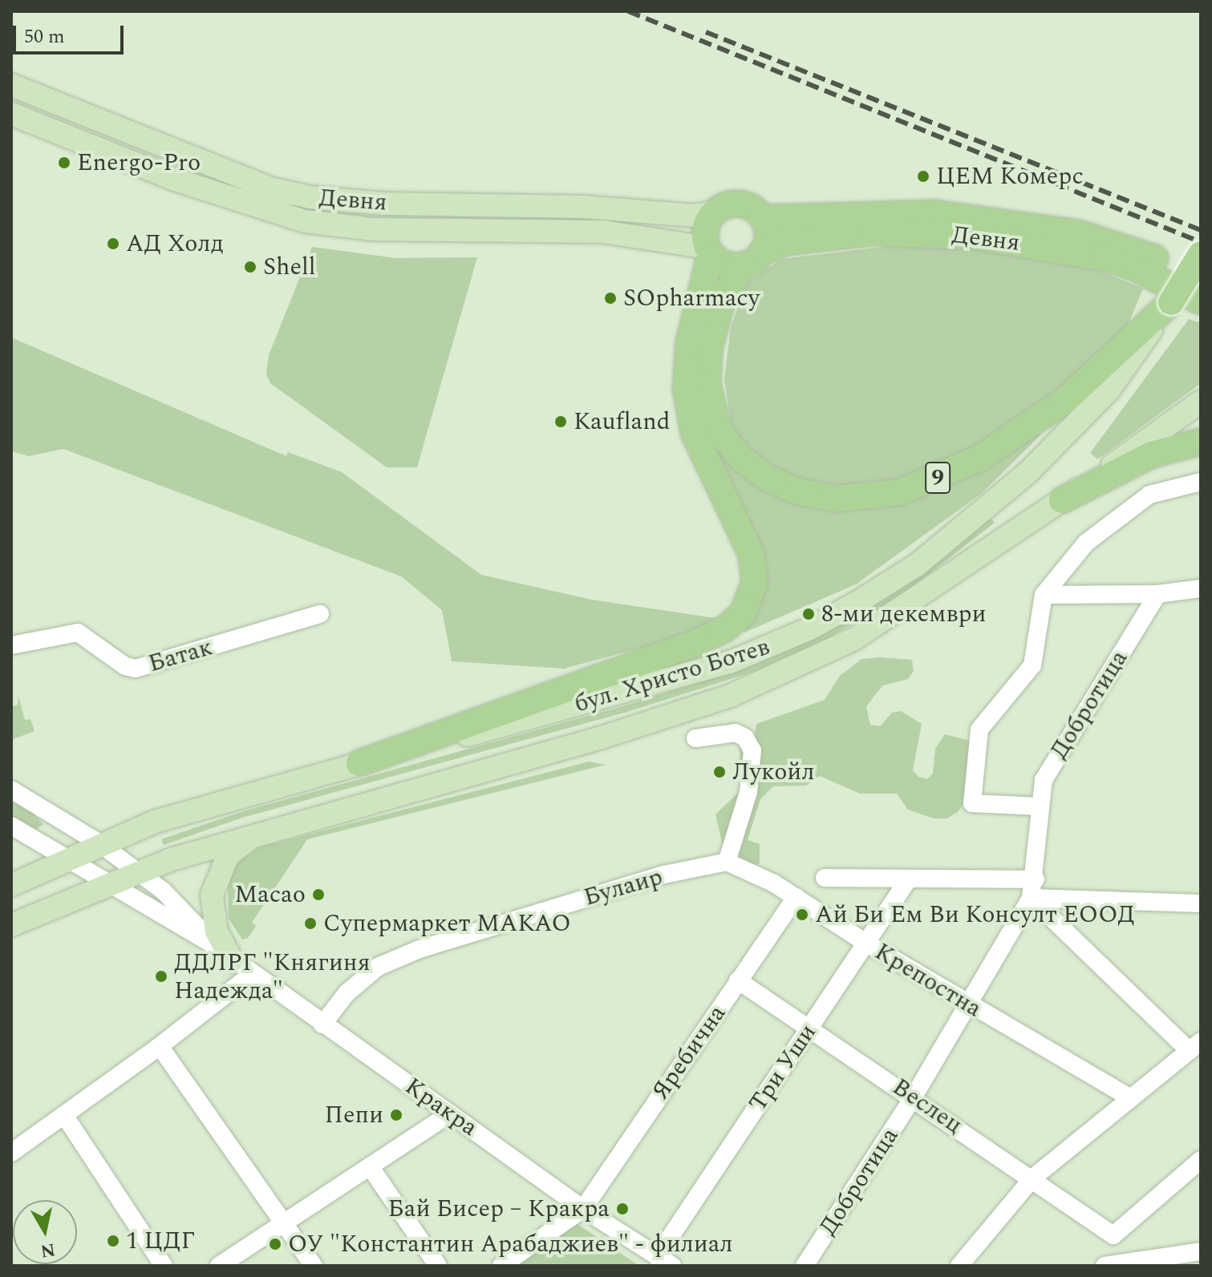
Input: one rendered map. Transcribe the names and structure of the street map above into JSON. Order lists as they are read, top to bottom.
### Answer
{
  "streets": {
    "highway": ["Девня", "9", "бул. Христо Ботев"],
    "street": [
      "Батак",
      "Добротица",
      "Булаир",
      "Крепостна",
      "Яребична",
      "Три Уши",
      "Веслец",
      "Кракра"
    ]
  },
  "crossings": [
    ["Девня", "9"],
    ["9", "бул. Христо Ботев"],
    ["бул. Христо Ботев", "Кракра"],
    ["Добротица", "Крепостна"],
    ["Добротица", "Веслец"],
    ["Булаир", "Крепостна"],
    ["Булаир", "Кракра"],
    ["Крепостна", "Яребична"],
    ["Крепостна", "Три Уши"],
    ["Яребична", "Веслец"],
    ["Яребична", "Кракра"],
    ["Три Уши", "Веслец"],
    ["Три Уши", "Кракра"]
  ],
  "places": [
    "Energo-Pro",
    "ЦЕМ Комерс",
    "АД Холд",
    "Shell",
    "SOpharmacy",
    "Kaufland",
    "8-ми декември",
    "Лукойл",
    "Macao",
    "Ай Би Ем Ви Консулт ЕООД",
    "Супермаркет МАКАО",
    "ДДЛРГ \"Княгиня Надежда\"",
    "Пепи",
    "Бай Бисер – Кракра",
    "1 ЦДГ",
    "ОУ \"Константин Арабаджиев\" - филиал"
  ],
  "scale_bar": "50 m",
  "north": "bottom"
}
